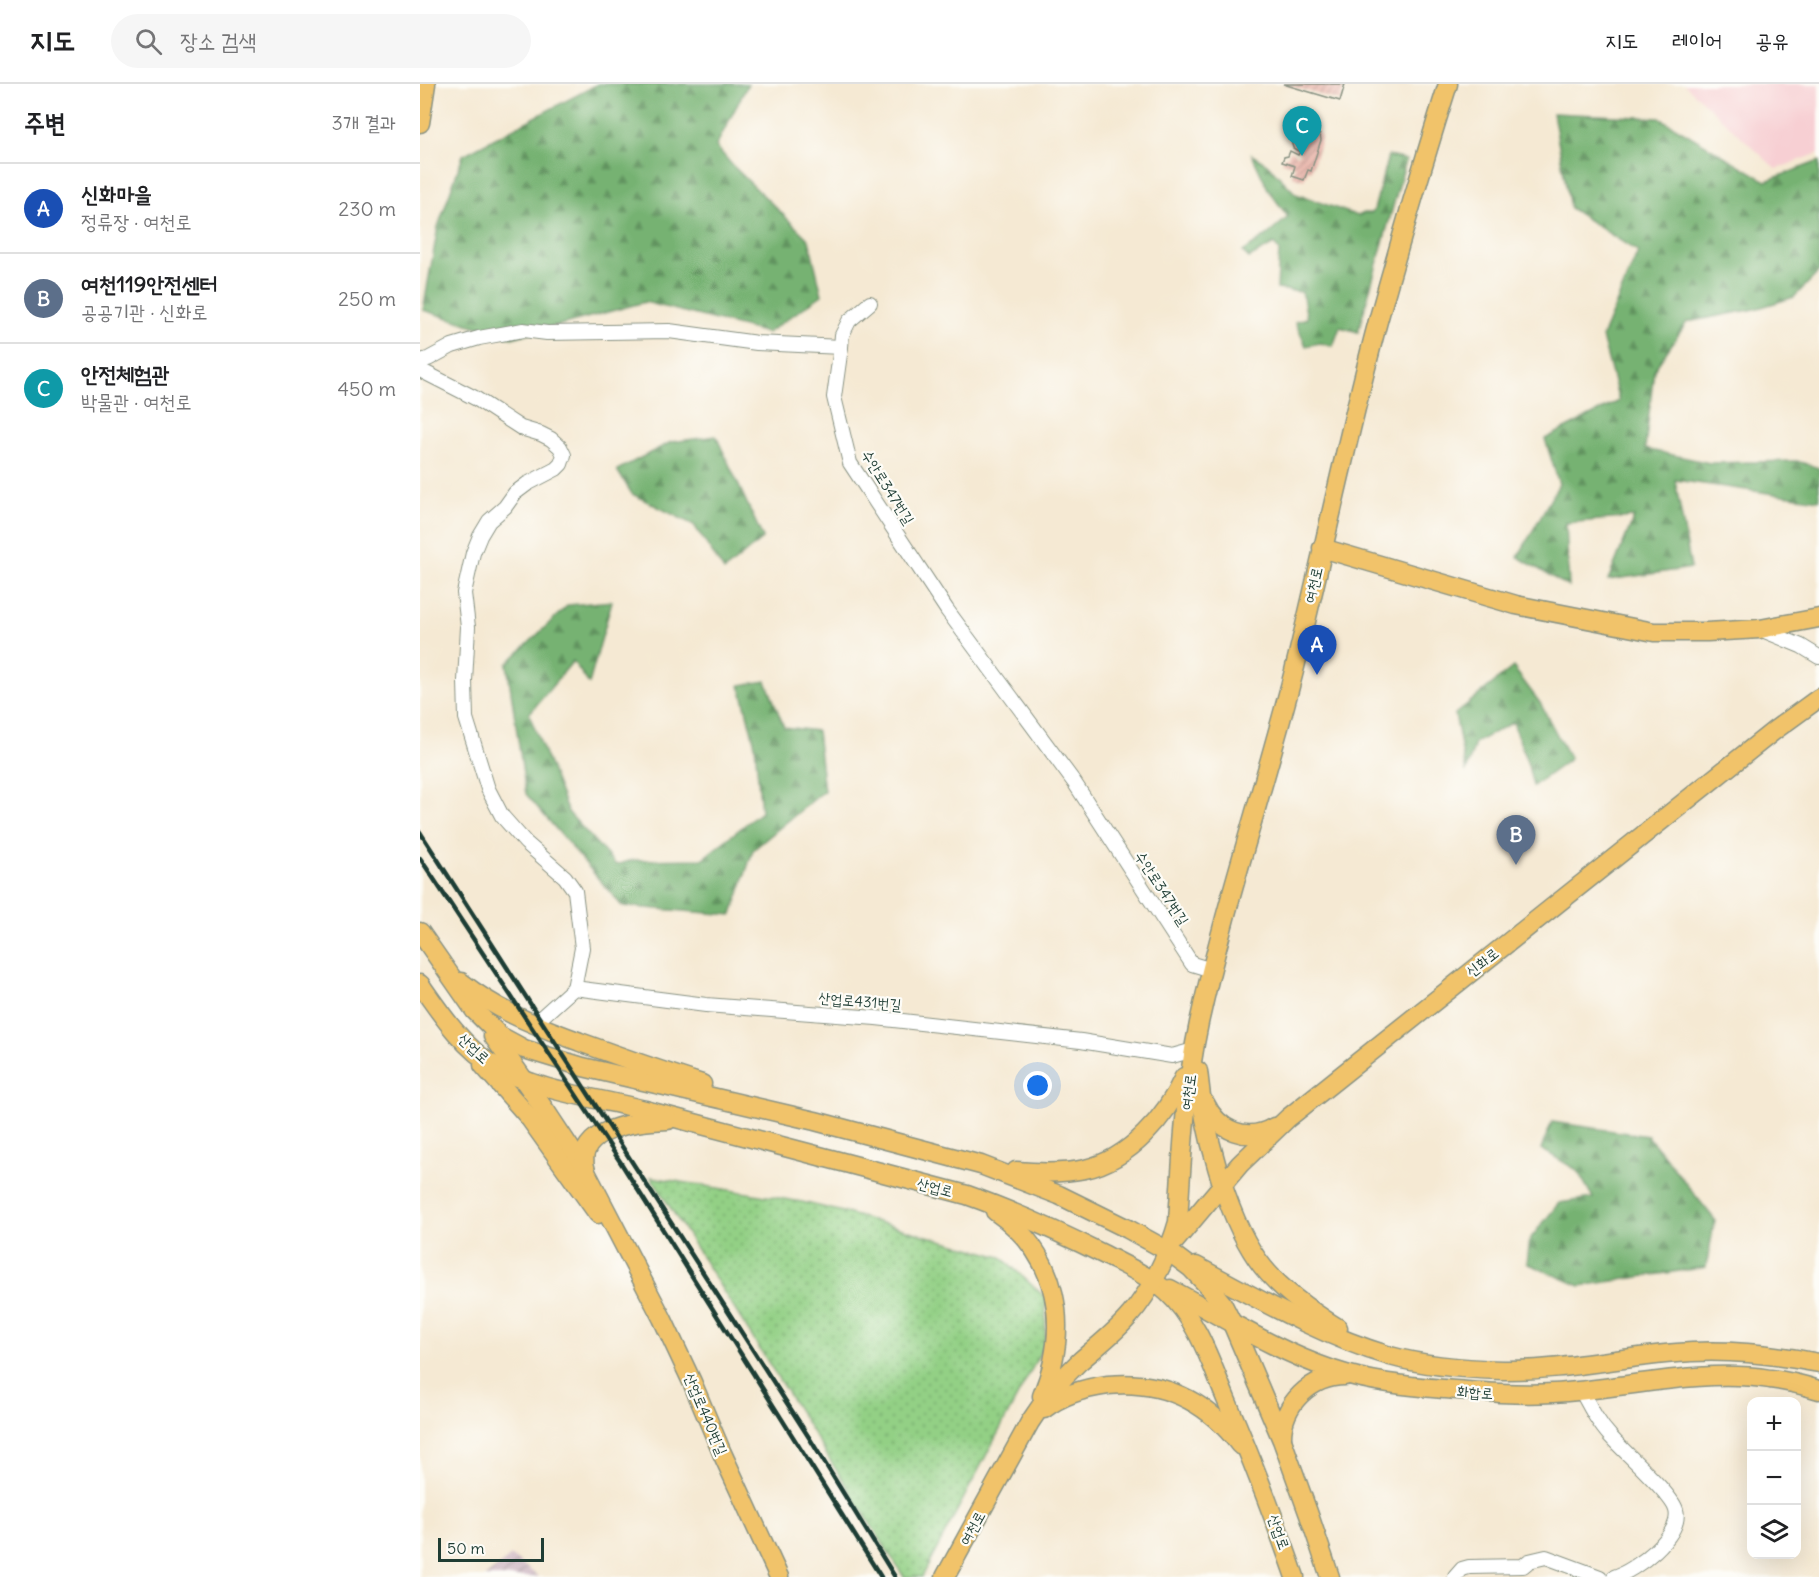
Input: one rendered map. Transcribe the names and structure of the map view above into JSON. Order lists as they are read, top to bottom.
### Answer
{
  "streets": {
    "main road": [
      "여천로",
      "신화로",
      "산업로",
      "화합로",
      "산업로440번길"
    ],
    "street": ["수안로347번길", "산업로431번길"]
  },
  "crossings": [
    ["수안로347번길", "여천로"],
    ["여천로", "신화로"],
    ["여천로", "산업로431번길"],
    ["여천로", "산업로"],
    ["여천로", "화합로"],
    ["신화로", "산업로"],
    ["신화로", "화합로"],
    ["산업로", "화합로"],
    ["산업로", "산업로440번길"]
  ],
  "scale_bar": "50 m",
  "page": {
    "header": "지도",
    "search": "장소 검색",
    "nav": ["지도", "레이어", "공유"],
    "heading": ["주변", "3개 결과"],
    "pins": ["C", "A", "B"],
    "list": [
      {
        "mark": "A",
        "name": "신화마을",
        "note": "정류장 · 여천로",
        "value": "230 m"
      },
      {
        "mark": "B",
        "name": "여천119안전센터",
        "note": "공공기관 · 신화로",
        "value": "250 m"
      },
      {
        "mark": "C",
        "name": "안전체험관",
        "note": "박물관 · 여천로",
        "value": "450 m"
      }
    ],
    "map_buttons": ["+", "−"],
    "scale": "50 m"
  }
}
